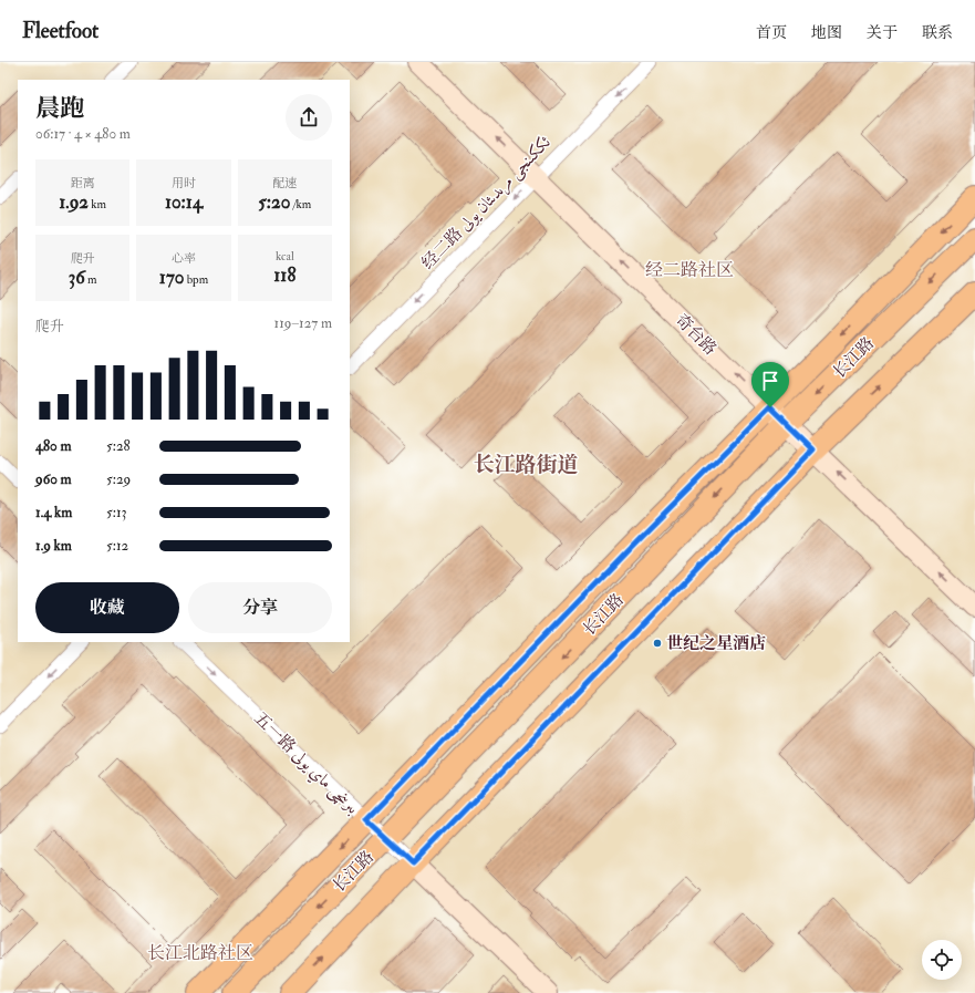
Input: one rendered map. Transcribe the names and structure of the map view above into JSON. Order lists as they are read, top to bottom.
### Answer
{
  "streets": {
    "main road": ["长江路"],
    "street": ["经二路 ئككىنجى مرىدىئان يولى", "奇台路", "五一路 بىرىنچى ماي يولى"]
  },
  "crossings": [
    ["经二路 ئككىنجى مرىدىئان يولى", "奇台路"],
    ["奇台路", "长江路"],
    ["长江路", "五一路 بىرىنچى ماي يولى"]
  ],
  "one_way": ["经二路 ئككىنجى مرىدىئان يولى", "奇台路", "五一路 بىرىنچى ماي يولى"],
  "districts": ["经二路社区", "长江路街道", "长江北路社区"],
  "places": ["世纪之星酒店"],
  "page": {
    "header": "Fleetfoot",
    "nav": [
      "首页",
      "地图",
      "关于",
      "联系"
    ],
    "heading": ["晨跑", "06:17 · 4 × 480 m"],
    "stats": [
      ["距离", "1.92 km"],
      ["用时", "10:14"],
      ["配速", "5:20 /km"],
      ["爬升", "36 m"],
      ["心率", "170 bpm"],
      ["kcal", "118"]
    ],
    "chart": ["爬升", "119–127 m"],
    "list": [
      {
        "name": "480 m",
        "note": "5:28"
      },
      {
        "name": "960 m",
        "note": "5:29"
      },
      {
        "name": "1.4 km",
        "note": "5:13"
      },
      {
        "name": "1.9 km",
        "note": "5:12"
      }
    ],
    "buttons": ["收藏", "分享"]
  }
}
